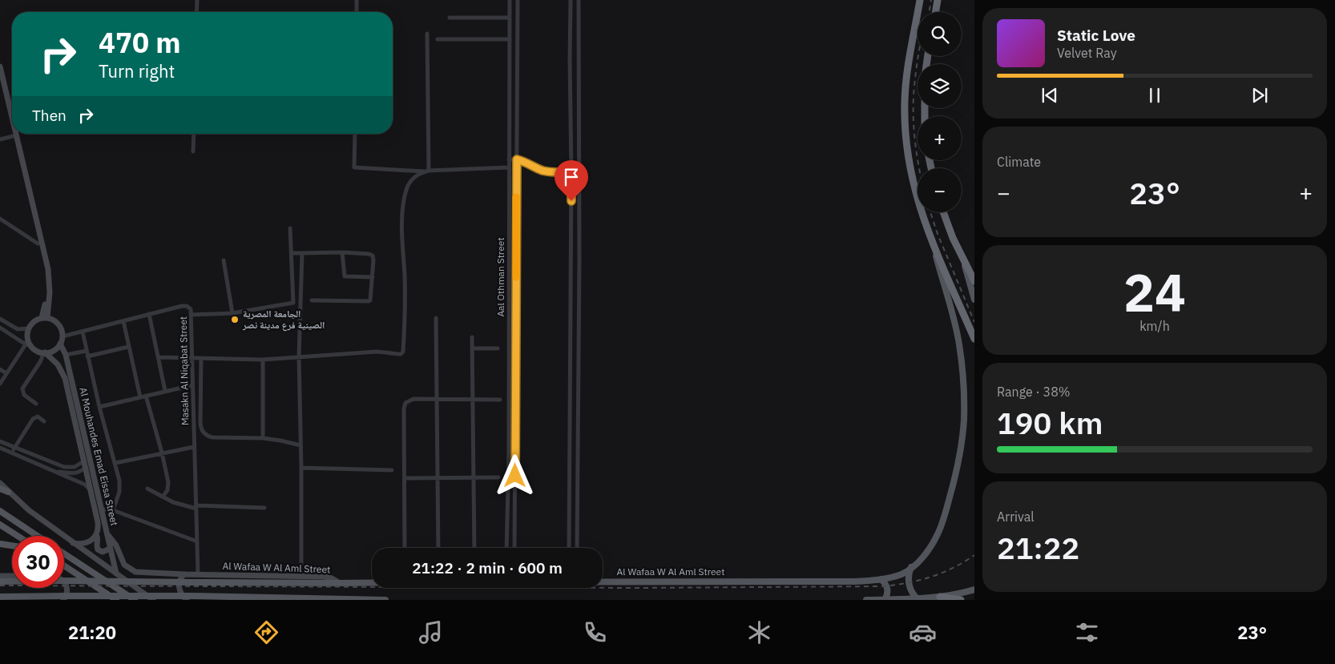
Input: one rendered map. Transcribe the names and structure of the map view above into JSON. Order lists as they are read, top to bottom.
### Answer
{
  "streets": {
    "main road": ["Al Wafaa W Al Aml Street"],
    "street": ["Aal Othman Street", "Masakn Al Niqabat Street", "Al Mouhandes Emad Eissa Street"]
  },
  "crossings": [
    ["Masakn Al Niqabat Street", "Al Mouhandes Emad Eissa Street"],
    ["Masakn Al Niqabat Street", "Al Wafaa W Al Aml Street"],
    ["Al Mouhandes Emad Eissa Street", "Al Wafaa W Al Aml Street"]
  ],
  "places": ["الجامعة المصرية الصينية فرع مدينة نصر"],
  "page": {
    "map_buttons": ["+", "−"],
    "turn": ["470 m", "Turn right"],
    "song": ["Static Love", "Velvet Ray"],
    "then": "Then",
    "tile": [
      "Climate",
      ["24", "km/h"],
      ["Range · 38%", "190 km"],
      ["Arrival", "21:22"]
    ],
    "heat": ["−", "23°", "+"],
    "limit": "30",
    "trip": "21:22 · 2 min · 600 m",
    "tabs": ["21:20", "23°"]
  }
}
